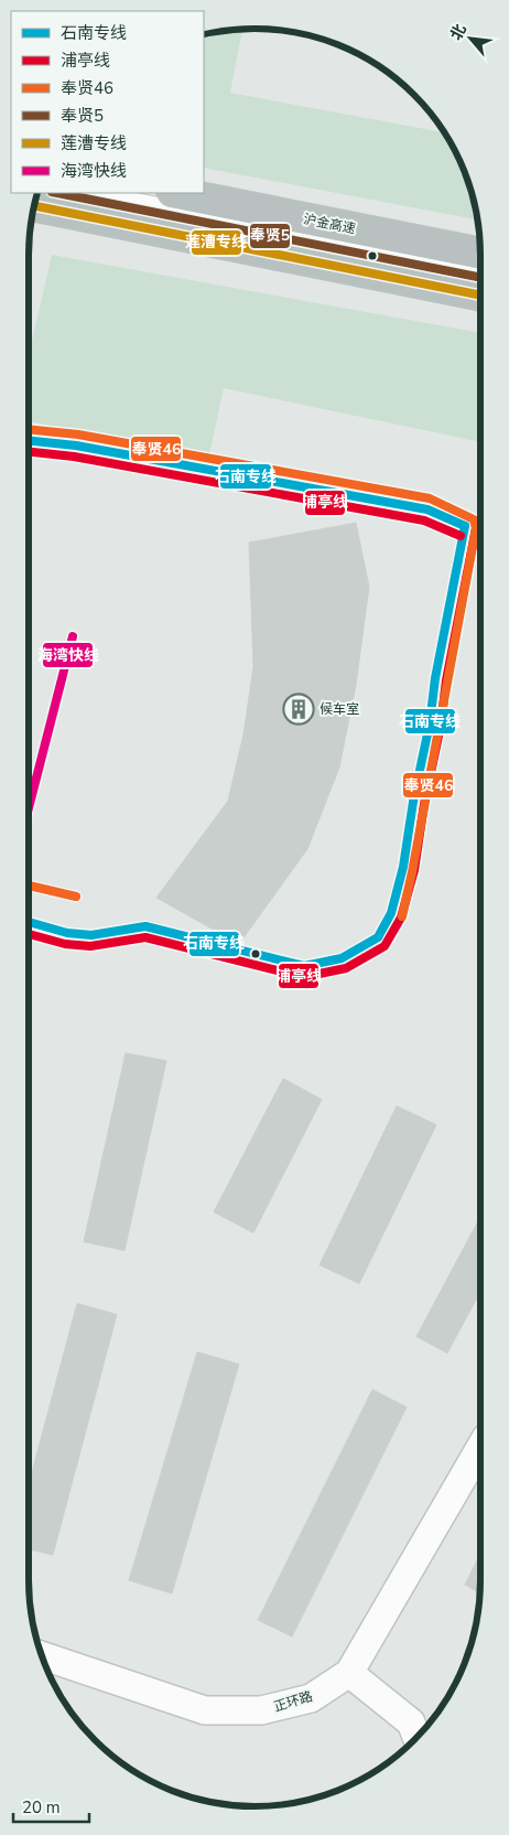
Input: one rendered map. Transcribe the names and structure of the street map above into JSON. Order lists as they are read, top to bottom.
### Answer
{
  "streets": {
    "highway": ["沪金高速"],
    "street": ["正环路"]
  },
  "places": {
    "building": ["候车室"]
  },
  "lines": [
    "transit line 奉贤5",
    "transit line 莲漕专线",
    "transit line 奉贤46",
    "transit line 石南专线",
    "transit line 浦亭线",
    "transit line 海湾快线"
  ],
  "legend": [
    "石南专线",
    "浦亭线",
    "奉贤46",
    "奉贤5",
    "莲漕专线",
    "海湾快线"
  ],
  "scale_bar": "20 m",
  "north": "top left"
}
